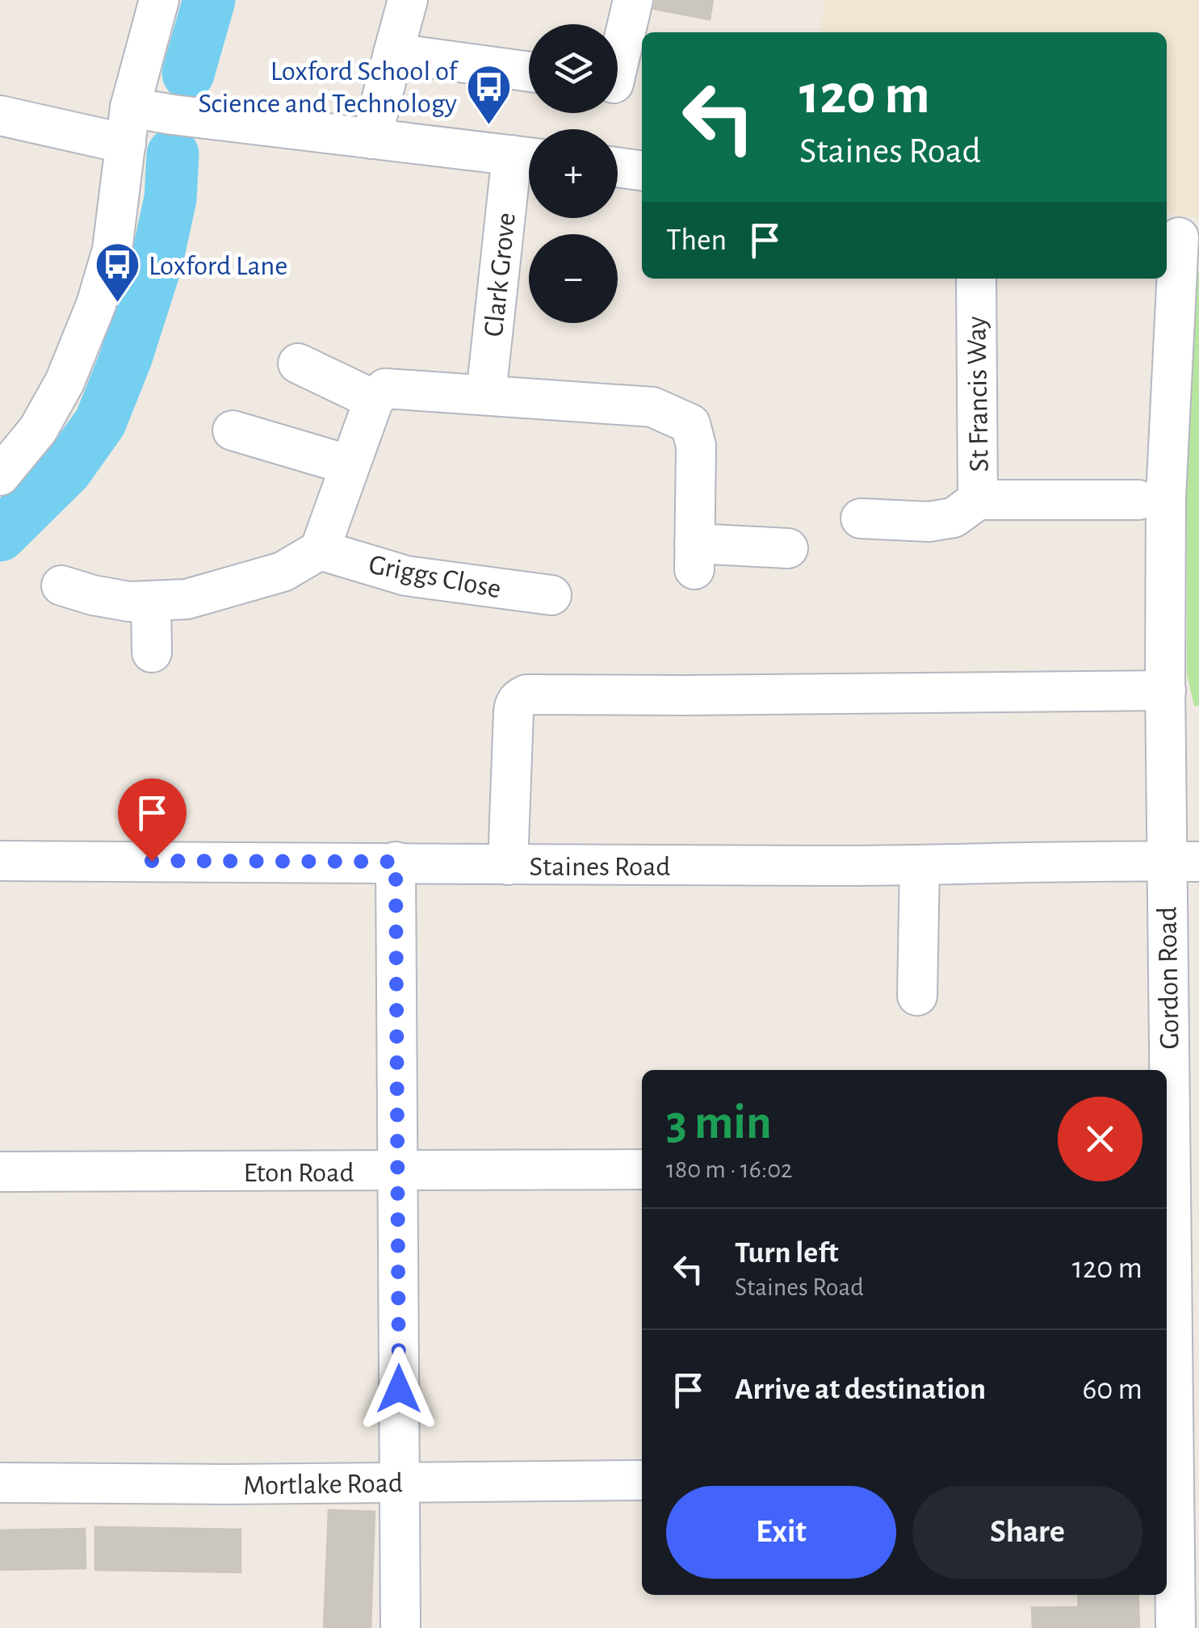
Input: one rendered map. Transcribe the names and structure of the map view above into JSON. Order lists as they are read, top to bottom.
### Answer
{
  "streets": {
    "street": [
      "Clark Grove",
      "St Francis Way",
      "Griggs Close",
      "Staines Road",
      "Gordon Road",
      "Eton Road",
      "Mortlake Road"
    ]
  },
  "crossings": [
    ["Staines Road", "Gordon Road"]
  ],
  "places": {
    "bus stop": ["Loxford School of Science and Technology", "Loxford Lane"]
  },
  "page": {
    "map_buttons": ["+", "−"],
    "turn": ["120 m", "Staines Road"],
    "then": "Then",
    "heading": ["3 min", "180 m · 16:02"],
    "list": [
      {
        "name": "Turn left",
        "note": "Staines Road",
        "value": "120 m"
      },
      {
        "name": "Arrive at destination",
        "value": "60 m"
      }
    ],
    "buttons": ["Exit", "Share"]
  }
}
